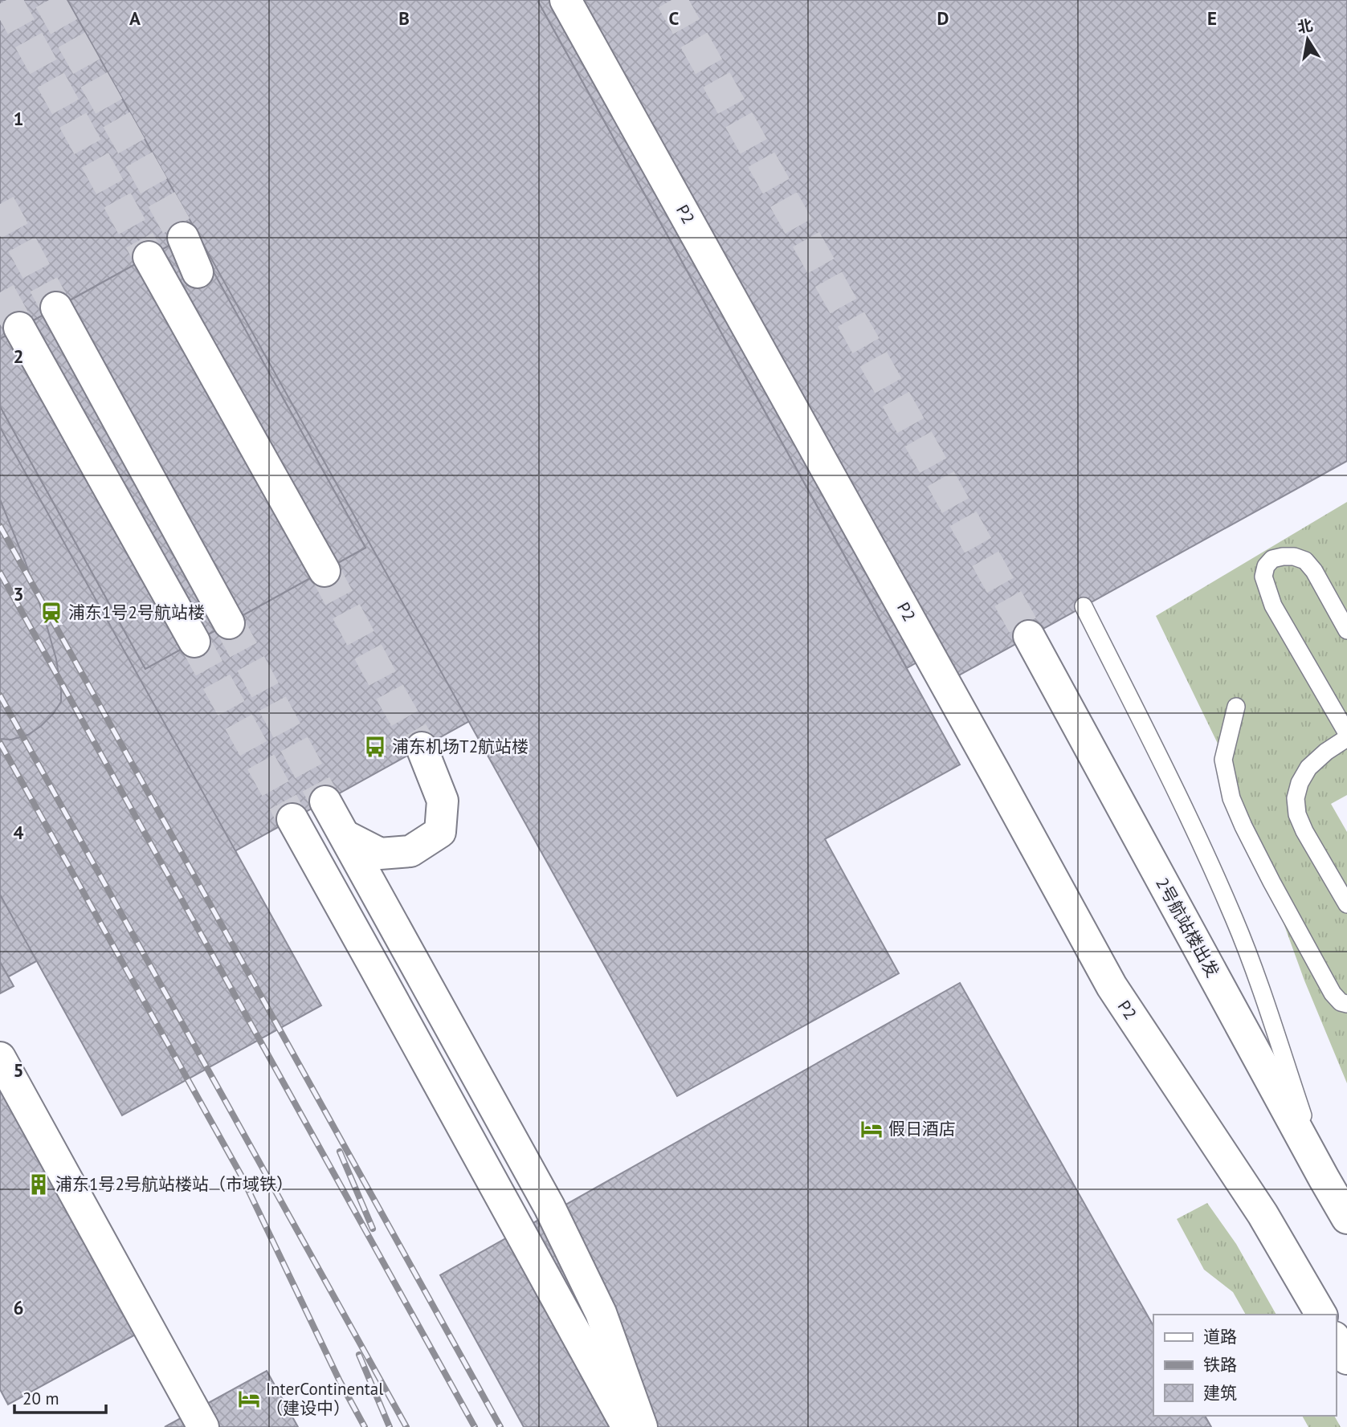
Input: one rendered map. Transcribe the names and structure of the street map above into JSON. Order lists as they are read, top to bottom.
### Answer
{
  "streets": {
    "main road": ["P2", "2号航站楼出发"]
  },
  "places": {
    "station": ["浦东1号2号航站楼"],
    "bus stop": ["浦东机场T2航站楼"],
    "hotel": ["假日酒店", "InterContinental （建设中）"],
    "building": ["浦东1号2号航站楼站（市域铁）"]
  },
  "legend": ["道路", "铁路", "建筑"],
  "scale_bar": "20 m",
  "north": "top",
  "grid": {
    "columns": [
      "A",
      "B",
      "C",
      "D",
      "E"
    ],
    "rows": [
      "1",
      "2",
      "3",
      "4",
      "5",
      "6"
    ]
  }
}
